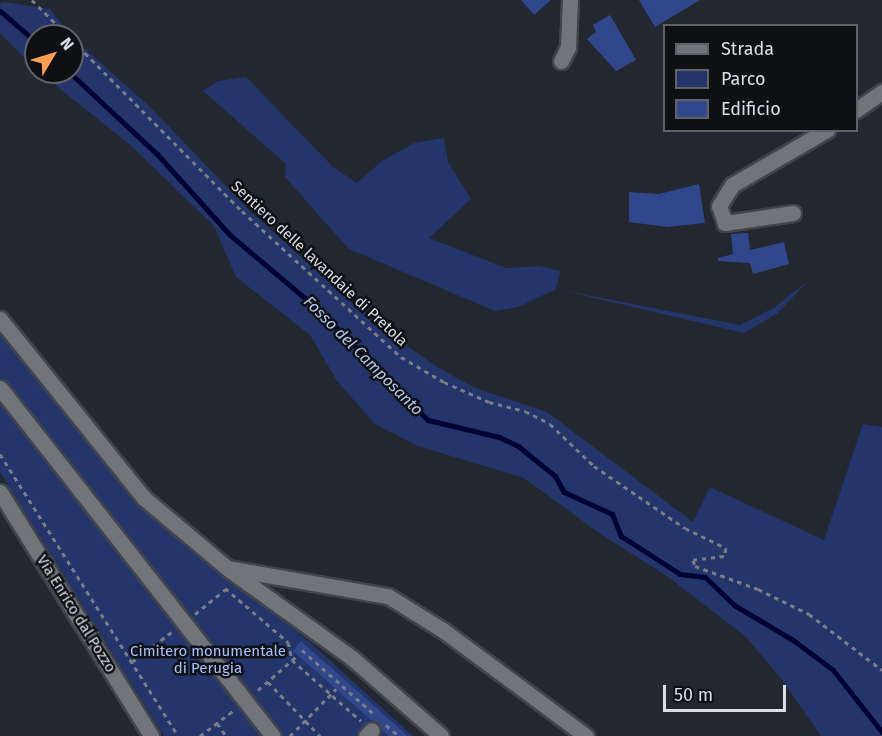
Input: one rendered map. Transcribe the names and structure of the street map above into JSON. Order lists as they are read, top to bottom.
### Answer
{
  "streets": {
    "street": ["Via Enrico dal Pozzo"],
    "path": ["Sentiero delle lavandaie di Pretola"]
  },
  "water": ["Fosso del Camposanto"],
  "parks": ["Cimitero monumentale di Perugia"],
  "legend": ["Strada", "Parco", "Edificio"],
  "scale_bar": "50 m",
  "north": "top right"
}
